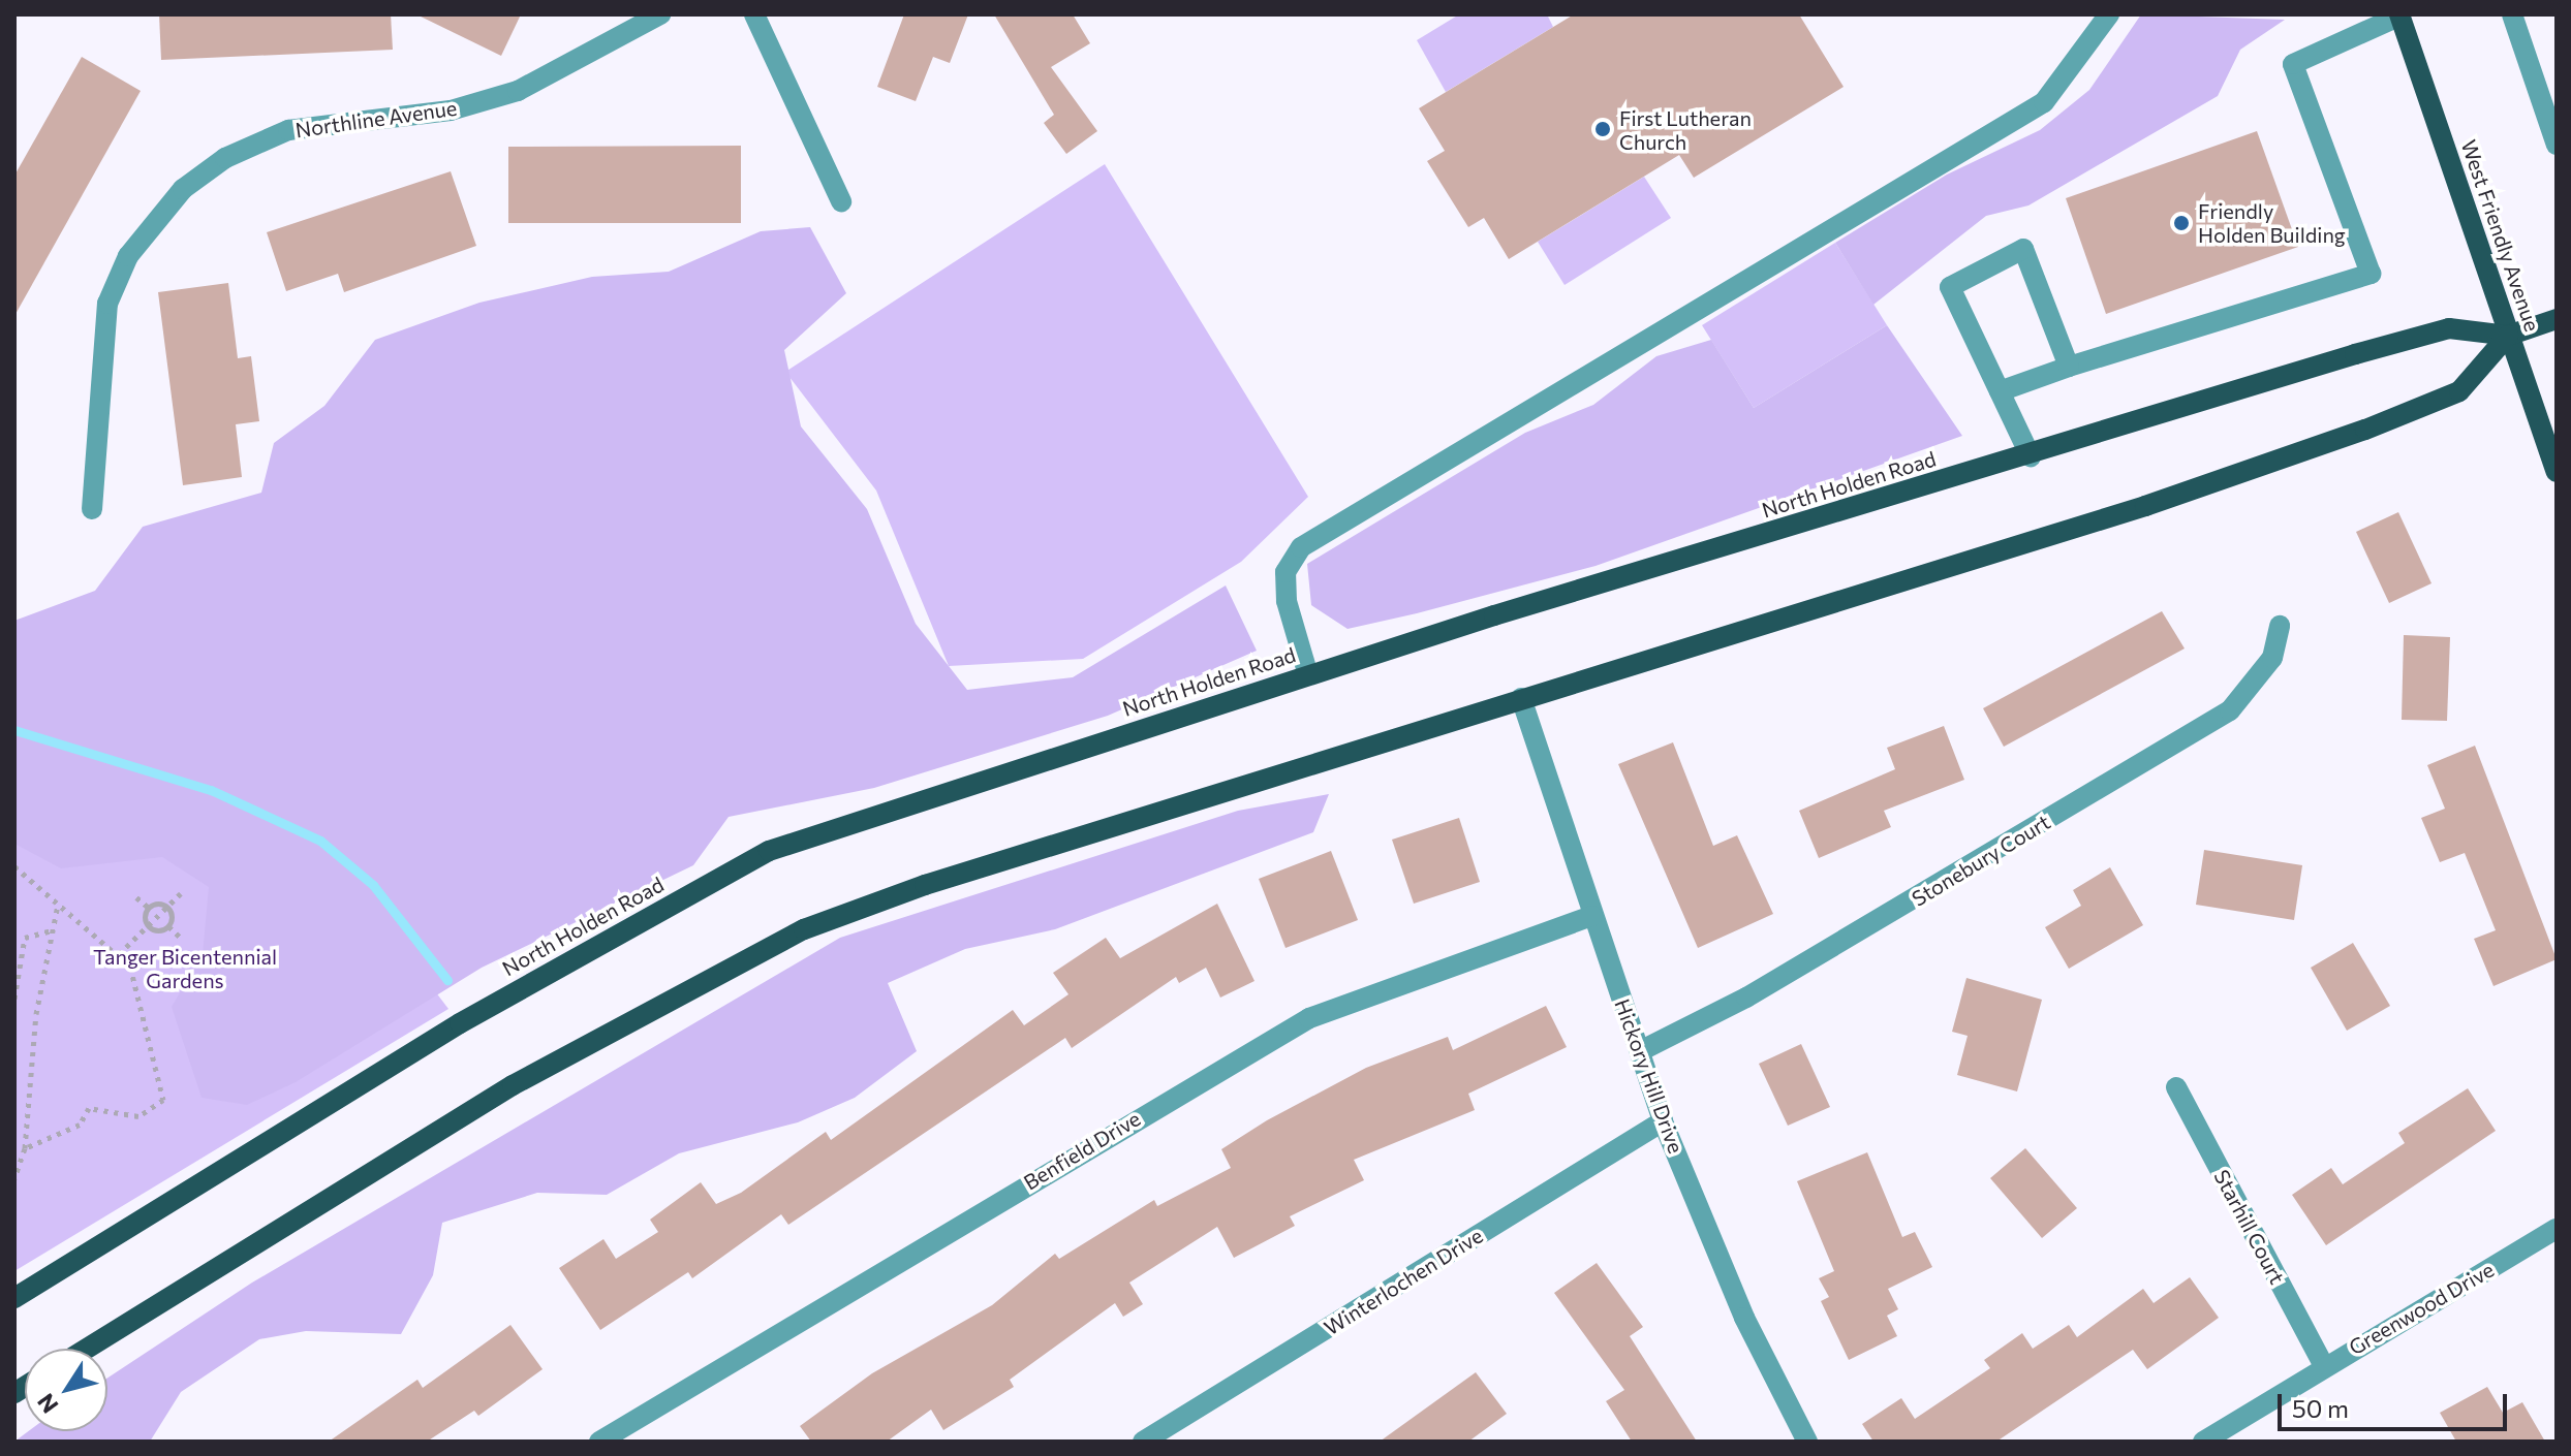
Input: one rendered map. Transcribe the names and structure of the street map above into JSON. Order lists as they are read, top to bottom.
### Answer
{
  "streets": {
    "main road": ["West Friendly Avenue", "North Holden Road"],
    "street": [
      "Northline Avenue",
      "Stonebury Court",
      "Hickory Hill Drive",
      "Benfield Drive",
      "Starhill Court",
      "Winterlochen Drive",
      "Greenwood Drive"
    ]
  },
  "crossings": [
    ["West Friendly Avenue", "North Holden Road"],
    ["Stonebury Court", "Hickory Hill Drive"],
    ["Hickory Hill Drive", "Benfield Drive"],
    ["Hickory Hill Drive", "Winterlochen Drive"],
    ["Starhill Court", "Greenwood Drive"]
  ],
  "parks": ["Tanger Bicentennial Gardens"],
  "places": ["First Lutheran Church", "Friendly Holden Building"],
  "scale_bar": "50 m",
  "north": "bottom left"
}
